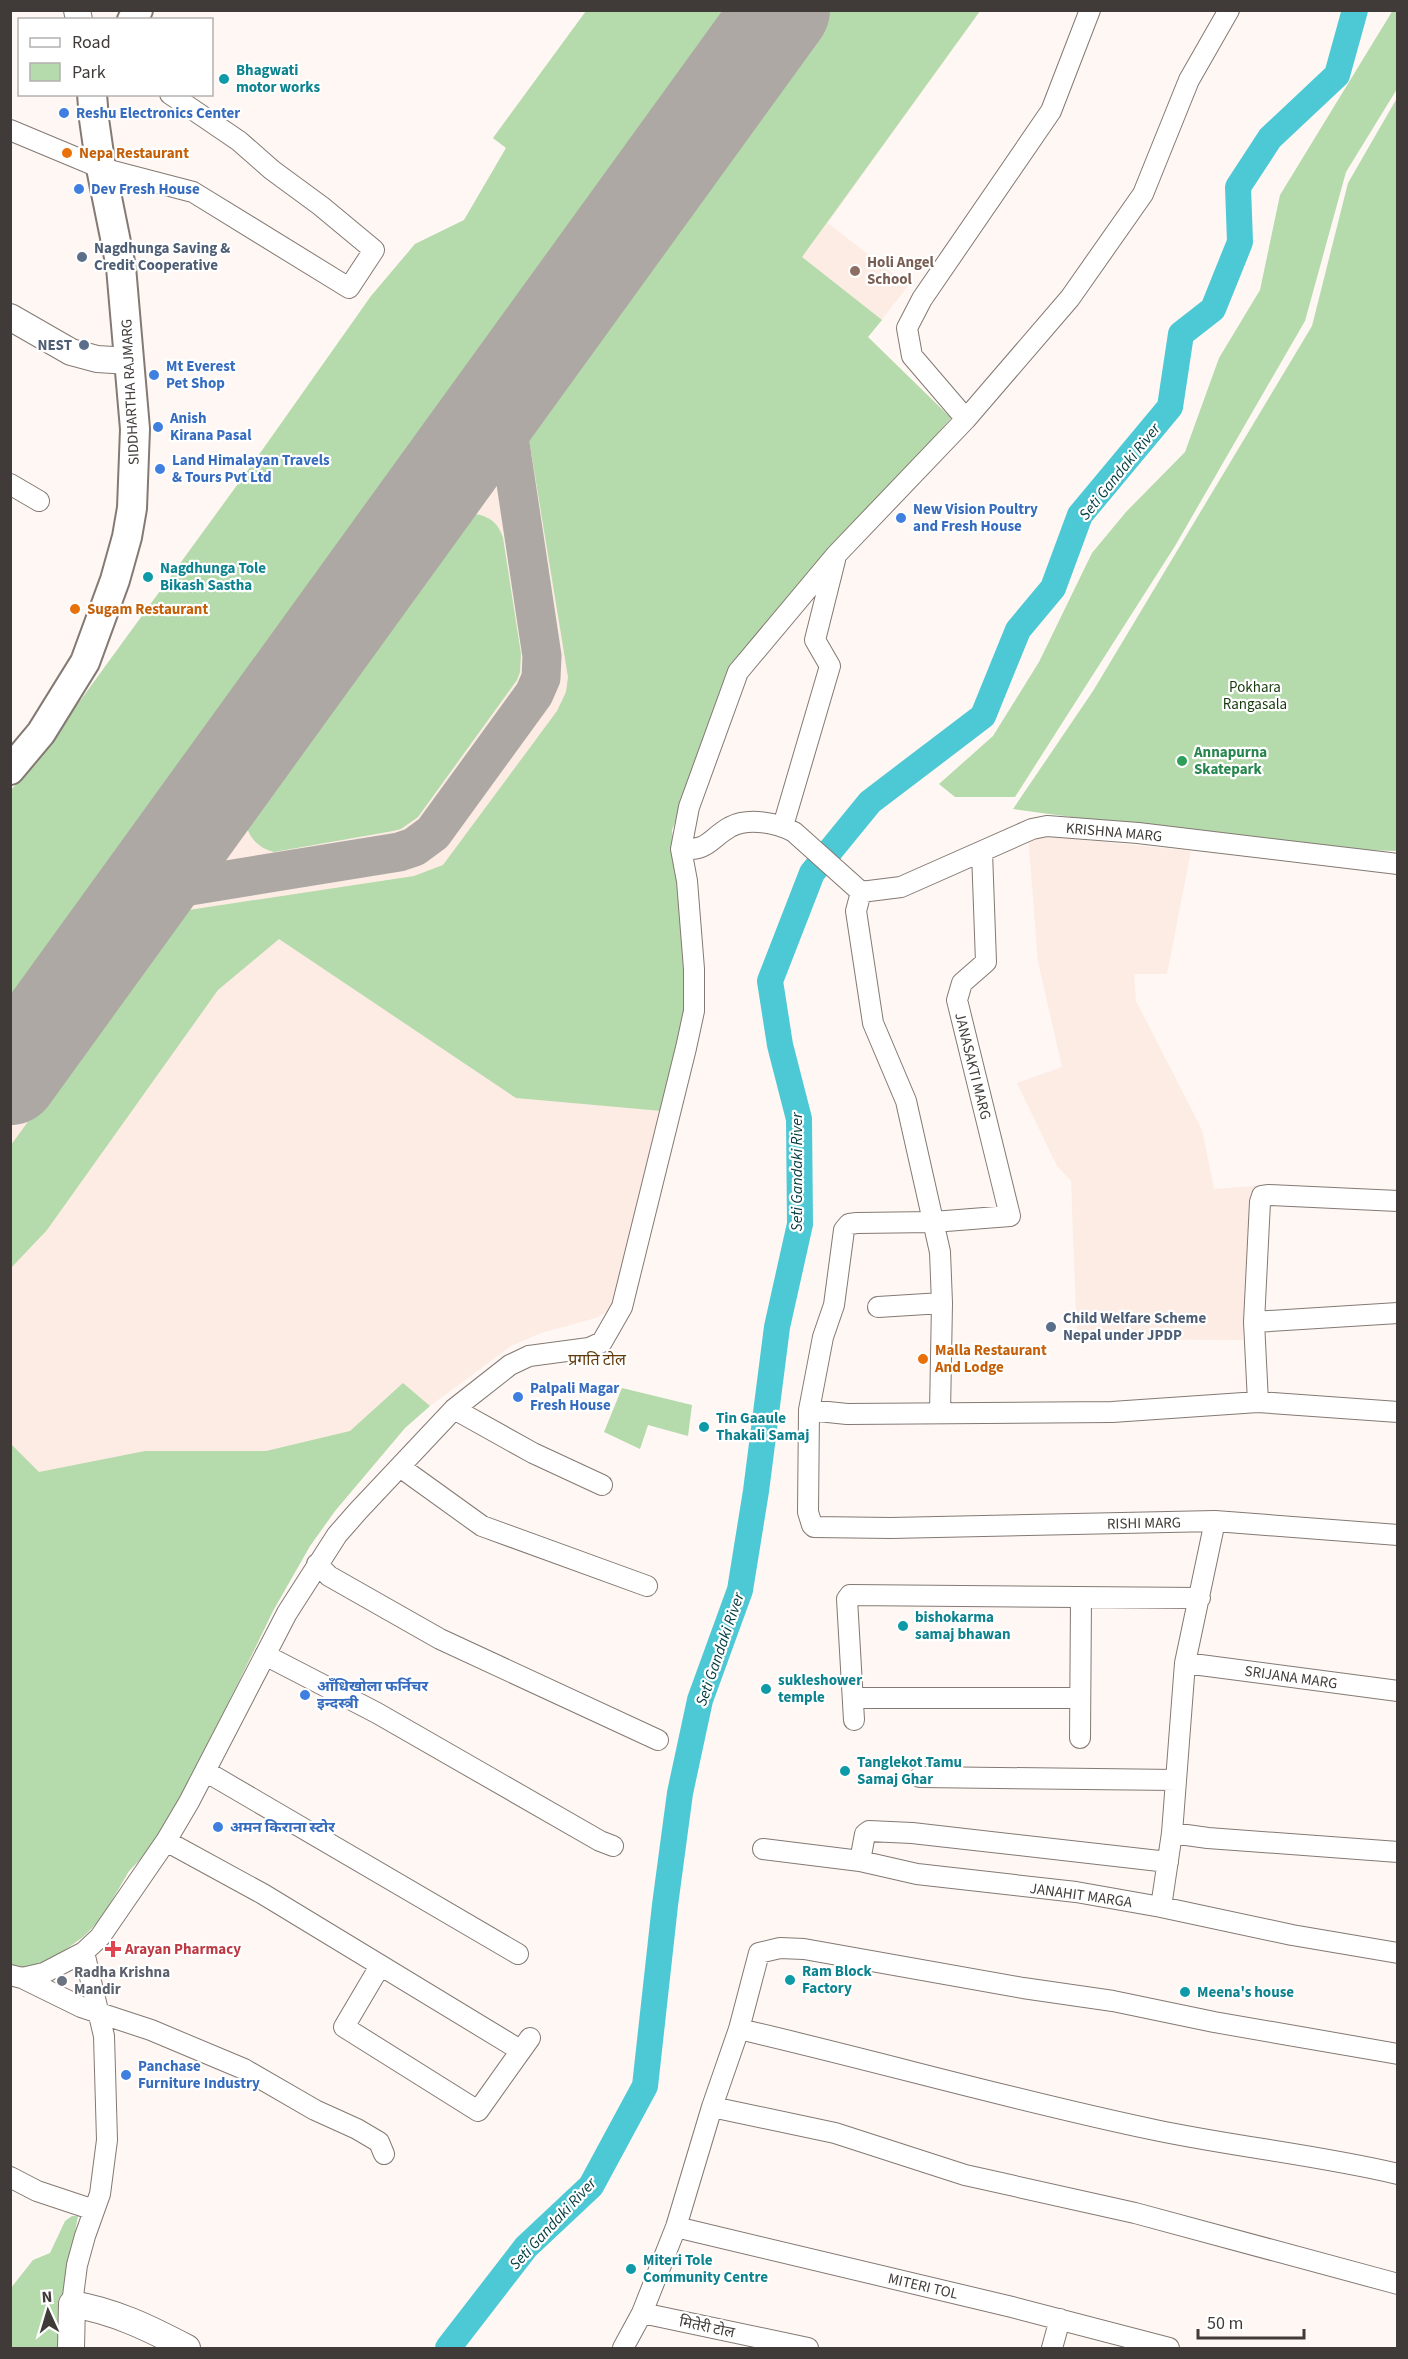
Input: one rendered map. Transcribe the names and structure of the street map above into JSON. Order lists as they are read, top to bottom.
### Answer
{
  "streets": {
    "highway": ["SIDDHARTHA RAJMARG"],
    "street": [
      "KRISHNA MARG",
      "JANASAKTI MARG",
      "RISHI MARG",
      "SRIJANA MARG",
      "JANAHIT MARGA",
      "MITERI TOL",
      "मितेरी टोल"
    ]
  },
  "crossings": [
    ["KRISHNA MARG", "JANASAKTI MARG"]
  ],
  "districts": ["प्रगति टोल"],
  "water": ["Seti Gandaki River"],
  "parks": ["Pokhara Rangasala"],
  "places": {
    "other": [
      "Bhagwati motor works",
      "Reshu Electronics Center",
      "Nepa Restaurant",
      "Dev Fresh House",
      "Nagdhunga Saving & Credit Cooperative",
      "Holi Angel School",
      "NEST",
      "Mt Everest Pet Shop",
      "Anish Kirana Pasal",
      "Land Himalayan Travels & Tours Pvt Ltd",
      "New Vision Poultry and Fresh House",
      "Nagdhunga Tole Bikash Sastha",
      "Sugam Restaurant",
      "Annapurna Skatepark",
      "Child Welfare Scheme Nepal under JPDP",
      "Malla Restaurant And Lodge",
      "Palpali Magar Fresh House",
      "Tin Gaaule Thakali Samaj",
      "bishokarma samaj bhawan",
      "sukleshower temple",
      "आँधिखोला फर्निचर इन्दस्त्री",
      "Tanglekot Tamu Samaj Ghar",
      "अमन किराना स्टोर",
      "Ram Block Factory",
      "Radha Krishna Mandir",
      "Meena's house",
      "Panchase Furniture Industry",
      "Miteri Tole Community Centre"
    ],
    "health": ["Arayan Pharmacy"]
  },
  "legend": ["Road", "Park"],
  "scale_bar": "50 m",
  "north": "top"
}
